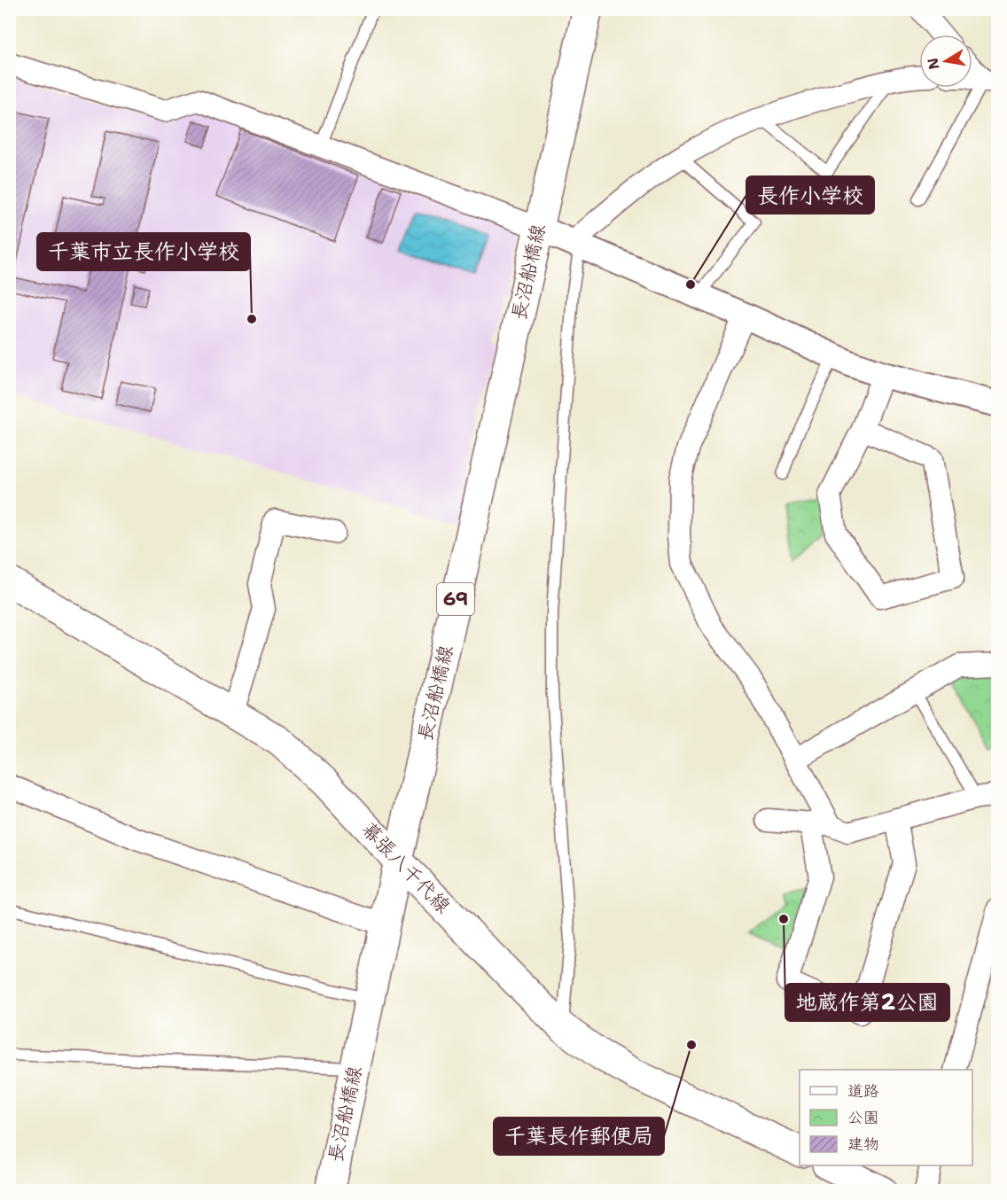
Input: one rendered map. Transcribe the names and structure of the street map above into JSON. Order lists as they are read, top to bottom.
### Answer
{
  "streets": {
    "main road": ["長沼船橋線", "69", "幕張八千代線"]
  },
  "crossings": [
    ["長沼船橋線", "幕張八千代線"]
  ],
  "places": [
    "長作小学校",
    "千葉市立長作小学校",
    "地蔵作第2公園",
    "千葉長作郵便局"
  ],
  "legend": ["道路", "公園", "建物"],
  "north": "left"
}
